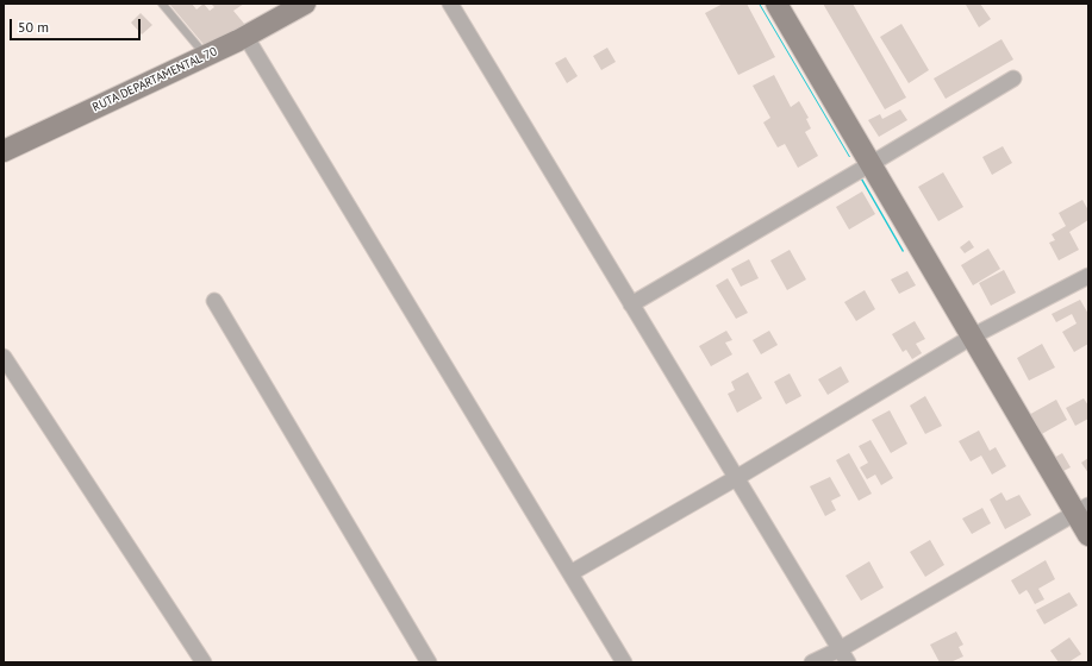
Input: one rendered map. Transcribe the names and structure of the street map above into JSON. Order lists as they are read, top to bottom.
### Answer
{
  "streets": {
    "street": ["RUTA DEPARTAMENTAL 70"]
  },
  "scale_bar": "50 m"
}
